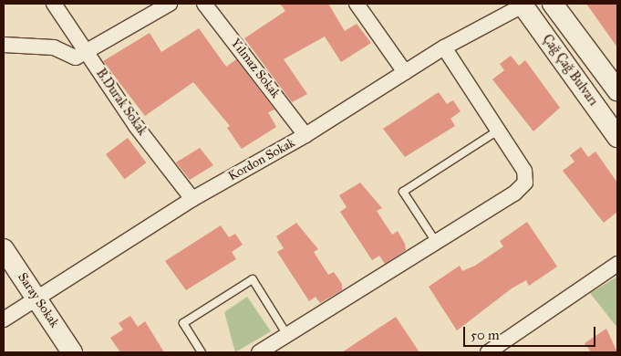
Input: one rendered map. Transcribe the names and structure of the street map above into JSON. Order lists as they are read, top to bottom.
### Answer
{
  "streets": {
    "main road": ["Çağ Çağ Bulvarı", "Saray Sokak"],
    "street": ["Yılmaz Sokak", "B.Durak Sokak", "Kordon Sokak"]
  },
  "crossings": [
    ["Yılmaz Sokak", "Kordon Sokak"],
    ["Çağ Çağ Bulvarı", "Kordon Sokak"],
    ["B.Durak Sokak", "Kordon Sokak"],
    ["Kordon Sokak", "Saray Sokak"]
  ],
  "scale_bar": "50 m"
}
